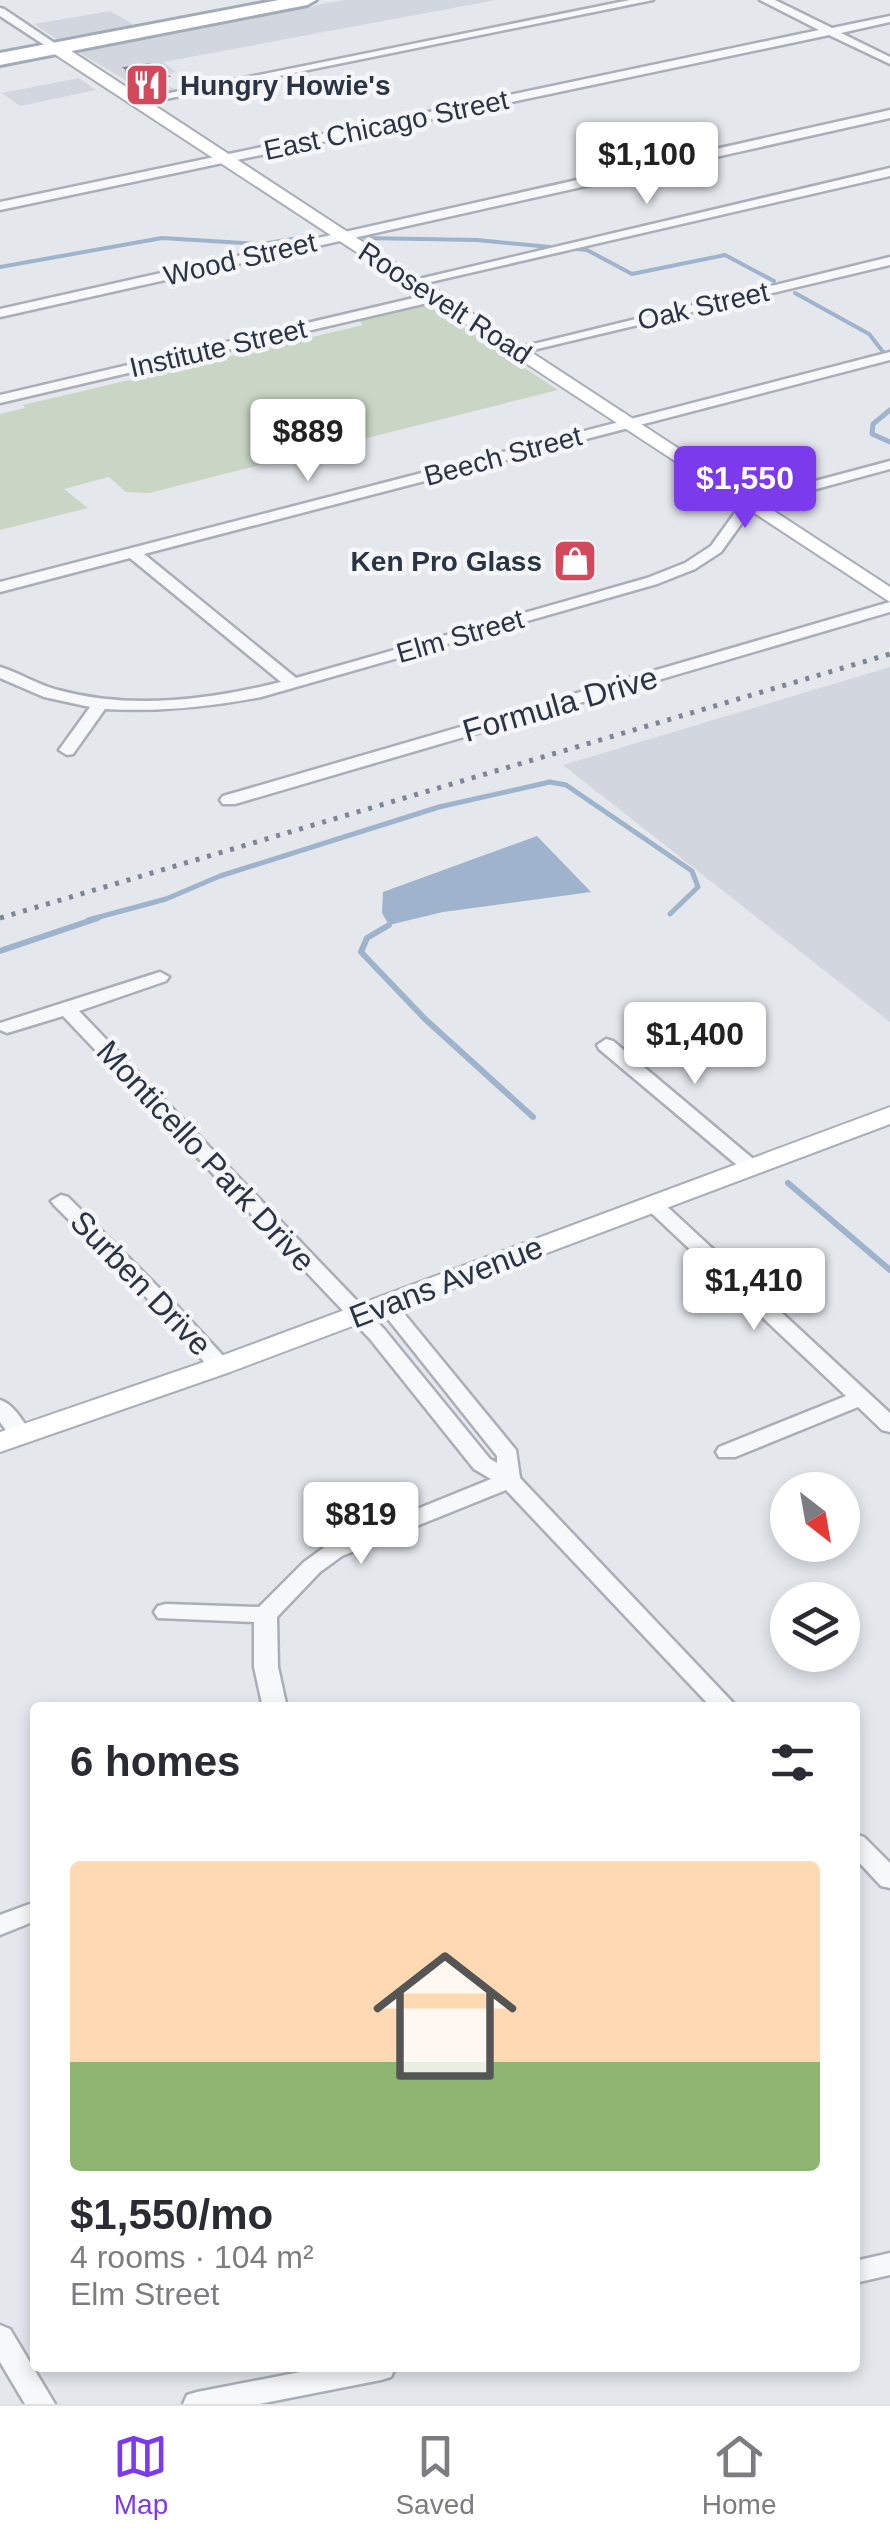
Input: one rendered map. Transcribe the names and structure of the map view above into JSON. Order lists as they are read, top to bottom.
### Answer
{
  "streets": {
    "street": [
      "East Chicago Street",
      "Wood Street",
      "Roosevelt Road",
      "Oak Street",
      "Institute Street",
      "Beech Street",
      "Elm Street",
      "Formula Drive",
      "Monticello Park Drive",
      "Evans Avenue",
      "Surben Drive"
    ]
  },
  "crossings": [
    ["East Chicago Street", "Roosevelt Road"],
    ["Wood Street", "Roosevelt Road"],
    ["Roosevelt Road", "Oak Street"],
    ["Roosevelt Road", "Institute Street"],
    ["Roosevelt Road", "Beech Street"],
    ["Roosevelt Road", "Elm Street"],
    ["Monticello Park Drive", "Evans Avenue"],
    ["Evans Avenue", "Surben Drive"]
  ],
  "places": {
    "restaurant": ["Hungry Howie's"],
    "shop": ["Ken Pro Glass"]
  },
  "north": "bottom right",
  "page": {
    "price": [
      "$1,100",
      "$889",
      "$1,550",
      "$1,400",
      "$1,410",
      "$819"
    ],
    "heading": "6 homes",
    "list": [
      {
        "name": "$1,550/mo",
        "note": "4 rooms · 104 m² · Elm Street"
      }
    ],
    "tabs": ["Map", "Saved", "Home"]
  }
}
